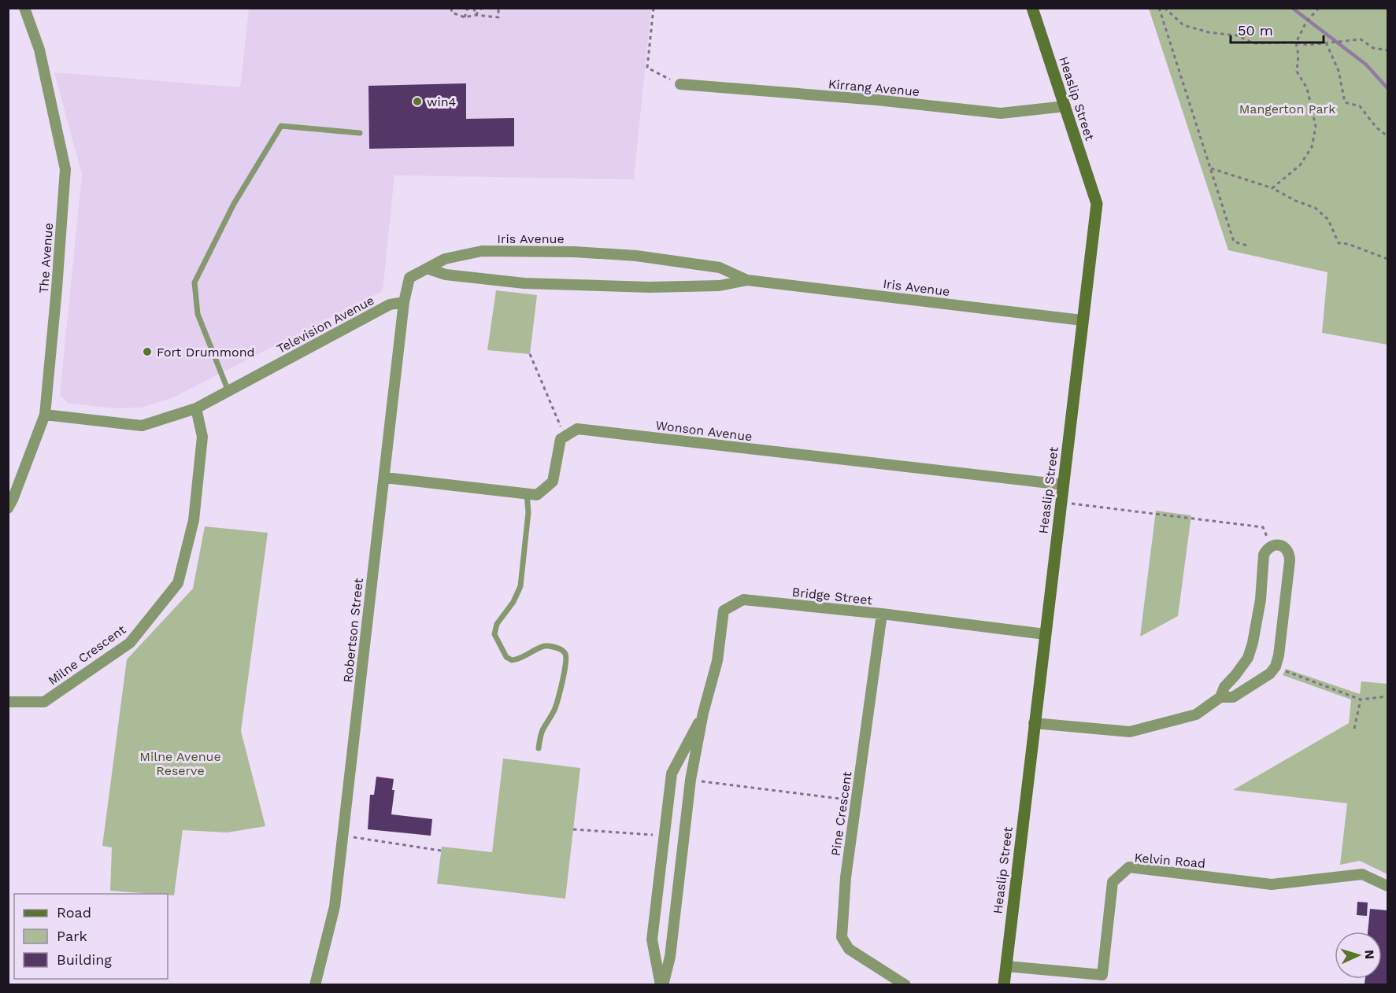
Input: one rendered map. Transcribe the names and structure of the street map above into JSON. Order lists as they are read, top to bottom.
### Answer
{
  "streets": {
    "street": [
      "Kirrang Avenue",
      "Heaslip Street",
      "Iris Avenue",
      "The Avenue",
      "Television Avenue",
      "Wonson Avenue",
      "Bridge Street",
      "Robertson Street",
      "Milne Crescent",
      "Pine Crescent",
      "Kelvin Road"
    ]
  },
  "crossings": [
    ["Kirrang Avenue", "Heaslip Street"],
    ["Heaslip Street", "Iris Avenue"],
    ["Heaslip Street", "Wonson Avenue"],
    ["Heaslip Street", "Bridge Street"],
    ["Heaslip Street", "Kelvin Road"],
    ["Iris Avenue", "Robertson Street"],
    ["The Avenue", "Television Avenue"],
    ["Television Avenue", "Robertson Street"],
    ["Television Avenue", "Milne Crescent"],
    ["Bridge Street", "Pine Crescent"]
  ],
  "parks": ["Mangerton Park", "Milne Avenue Reserve"],
  "places": ["win4", "Fort Drummond"],
  "legend": ["Road", "Park", "Building"],
  "scale_bar": "50 m",
  "north": "right"
}
